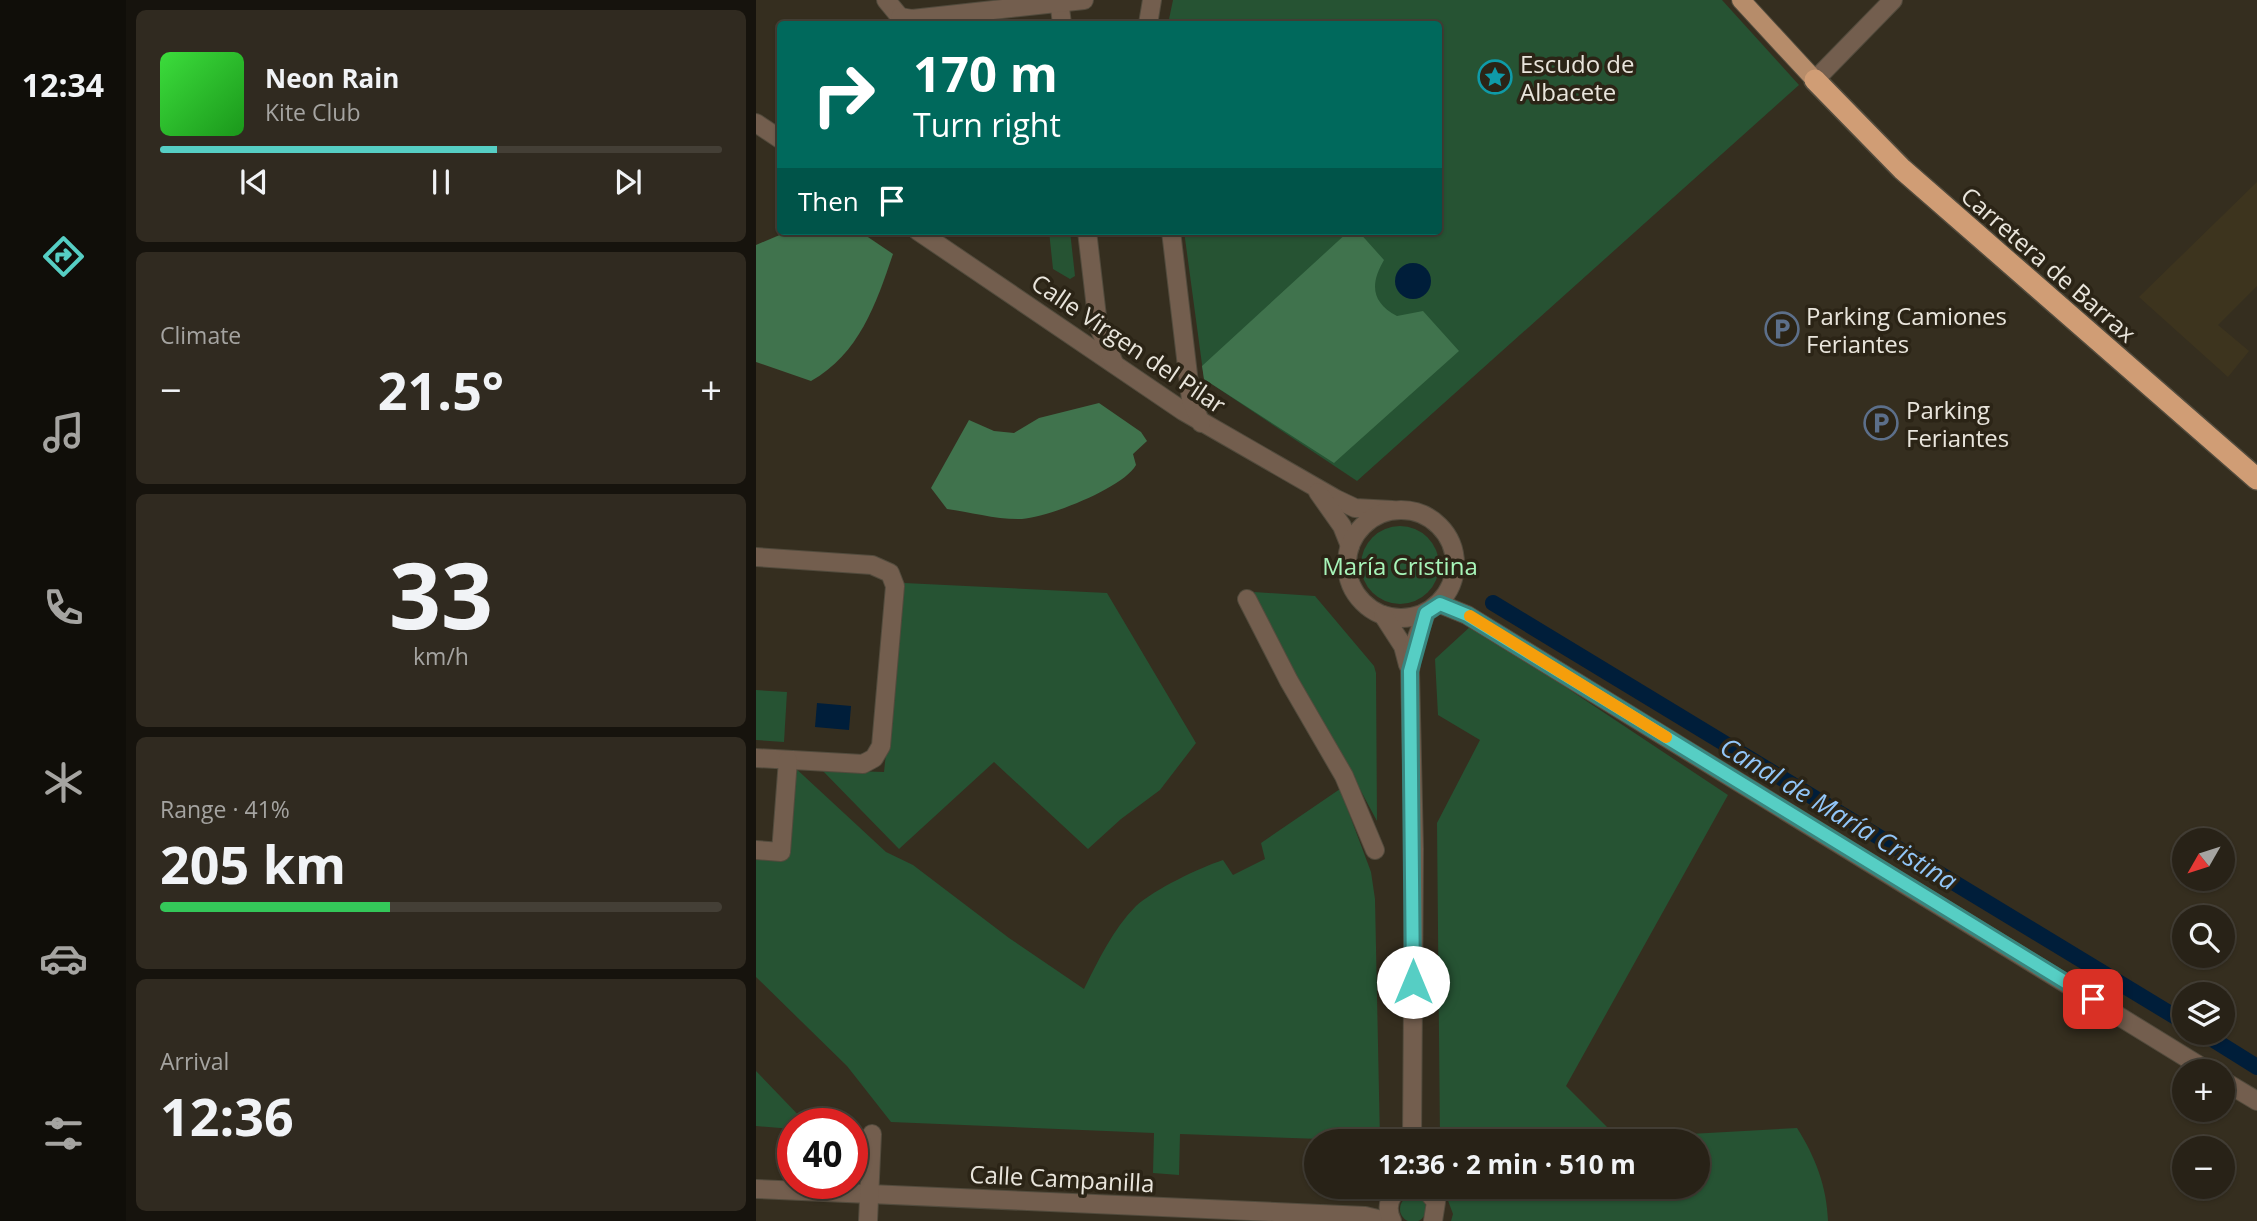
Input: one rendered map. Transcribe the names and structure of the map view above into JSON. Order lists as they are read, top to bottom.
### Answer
{
  "streets": {
    "highway": ["Carretera de Barrax"],
    "street": ["Calle Virgen del Pilar", "Calle Campanilla"]
  },
  "water": ["Canal de María Cristina"],
  "parks": ["María Cristina"],
  "places": {
    "place": ["Escudo de Albacete"],
    "parking": ["Parking Camiones Feriantes", "Parking Feriantes"]
  },
  "north": "bottom left",
  "page": {
    "tabs": "12:34",
    "turn": ["170 m", "Turn right"],
    "song": ["Neon Rain", "Kite Club"],
    "then": "Then",
    "tile": [
      "Climate",
      ["33", "km/h"],
      ["Range · 41%", "205 km"],
      ["Arrival", "12:36"]
    ],
    "heat": ["−", "21.5°", "+"],
    "map_buttons": ["+", "−"],
    "limit": "40",
    "trip": "12:36 · 2 min · 510 m"
  }
}
